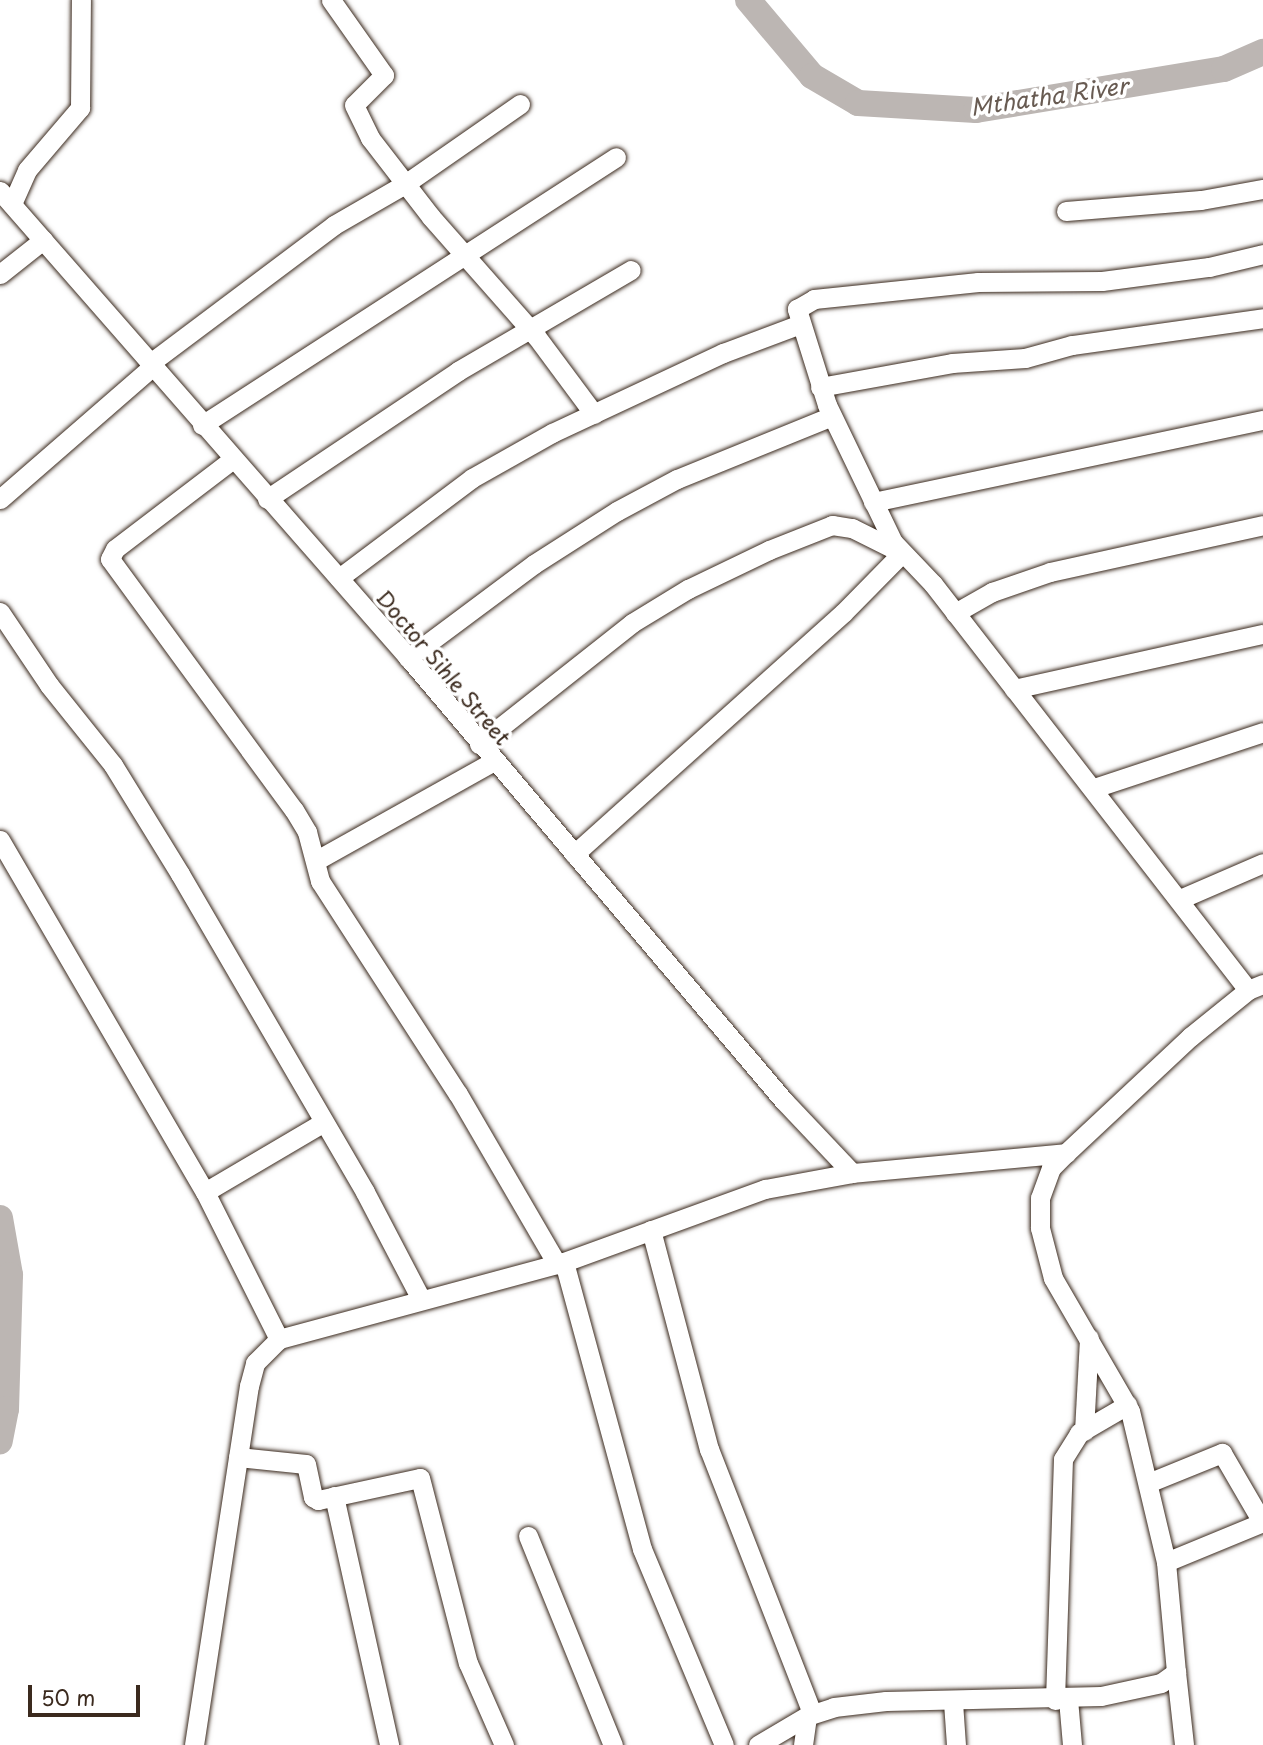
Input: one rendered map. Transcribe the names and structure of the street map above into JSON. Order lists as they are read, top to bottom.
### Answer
{
  "streets": {
    "street": ["Doctor Sihle Street"]
  },
  "water": ["Mthatha River"],
  "scale_bar": "50 m"
}
